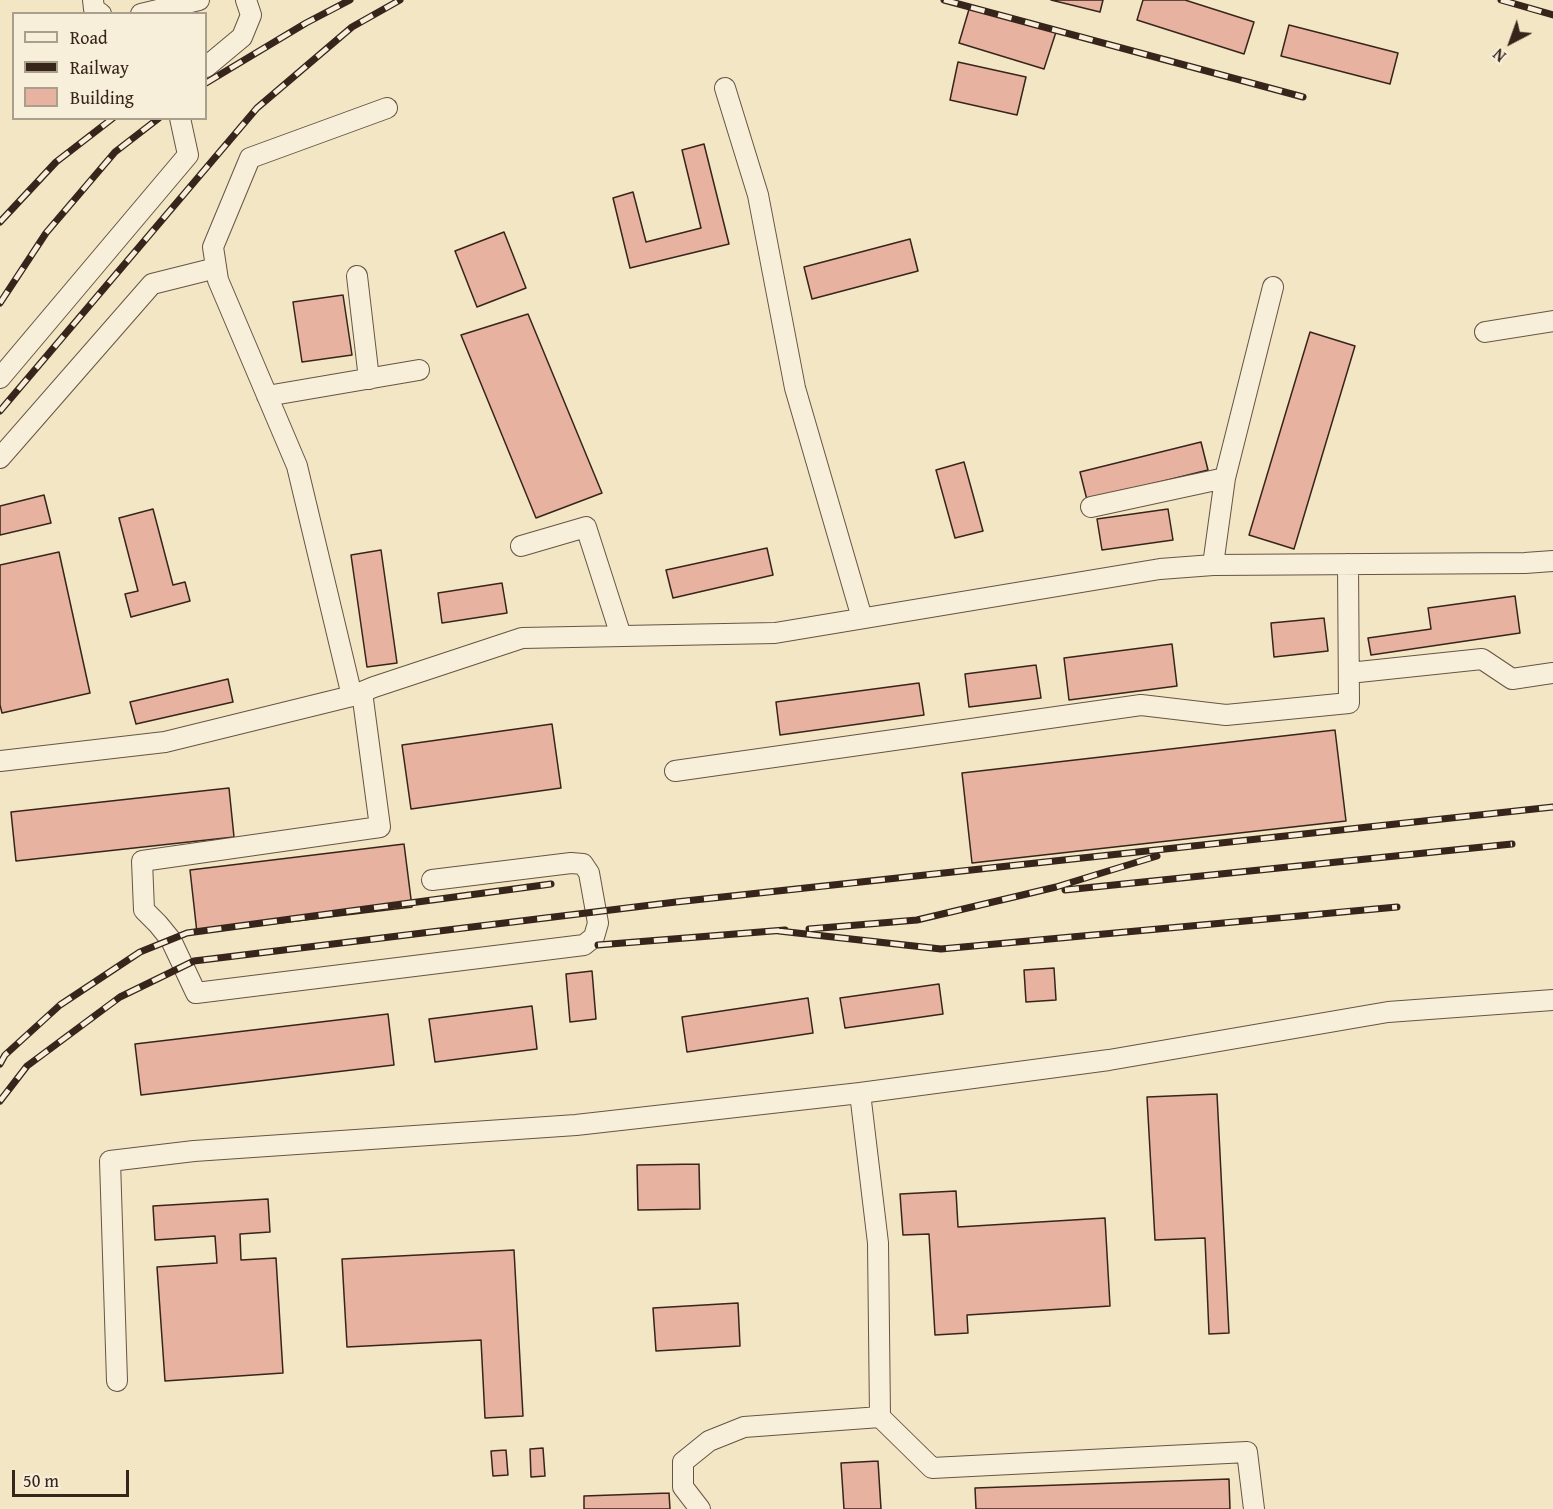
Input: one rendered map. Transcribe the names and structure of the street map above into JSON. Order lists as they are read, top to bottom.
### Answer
{
  "legend": ["Road", "Railway", "Building"],
  "scale_bar": "50 m",
  "north": "bottom left"
}
